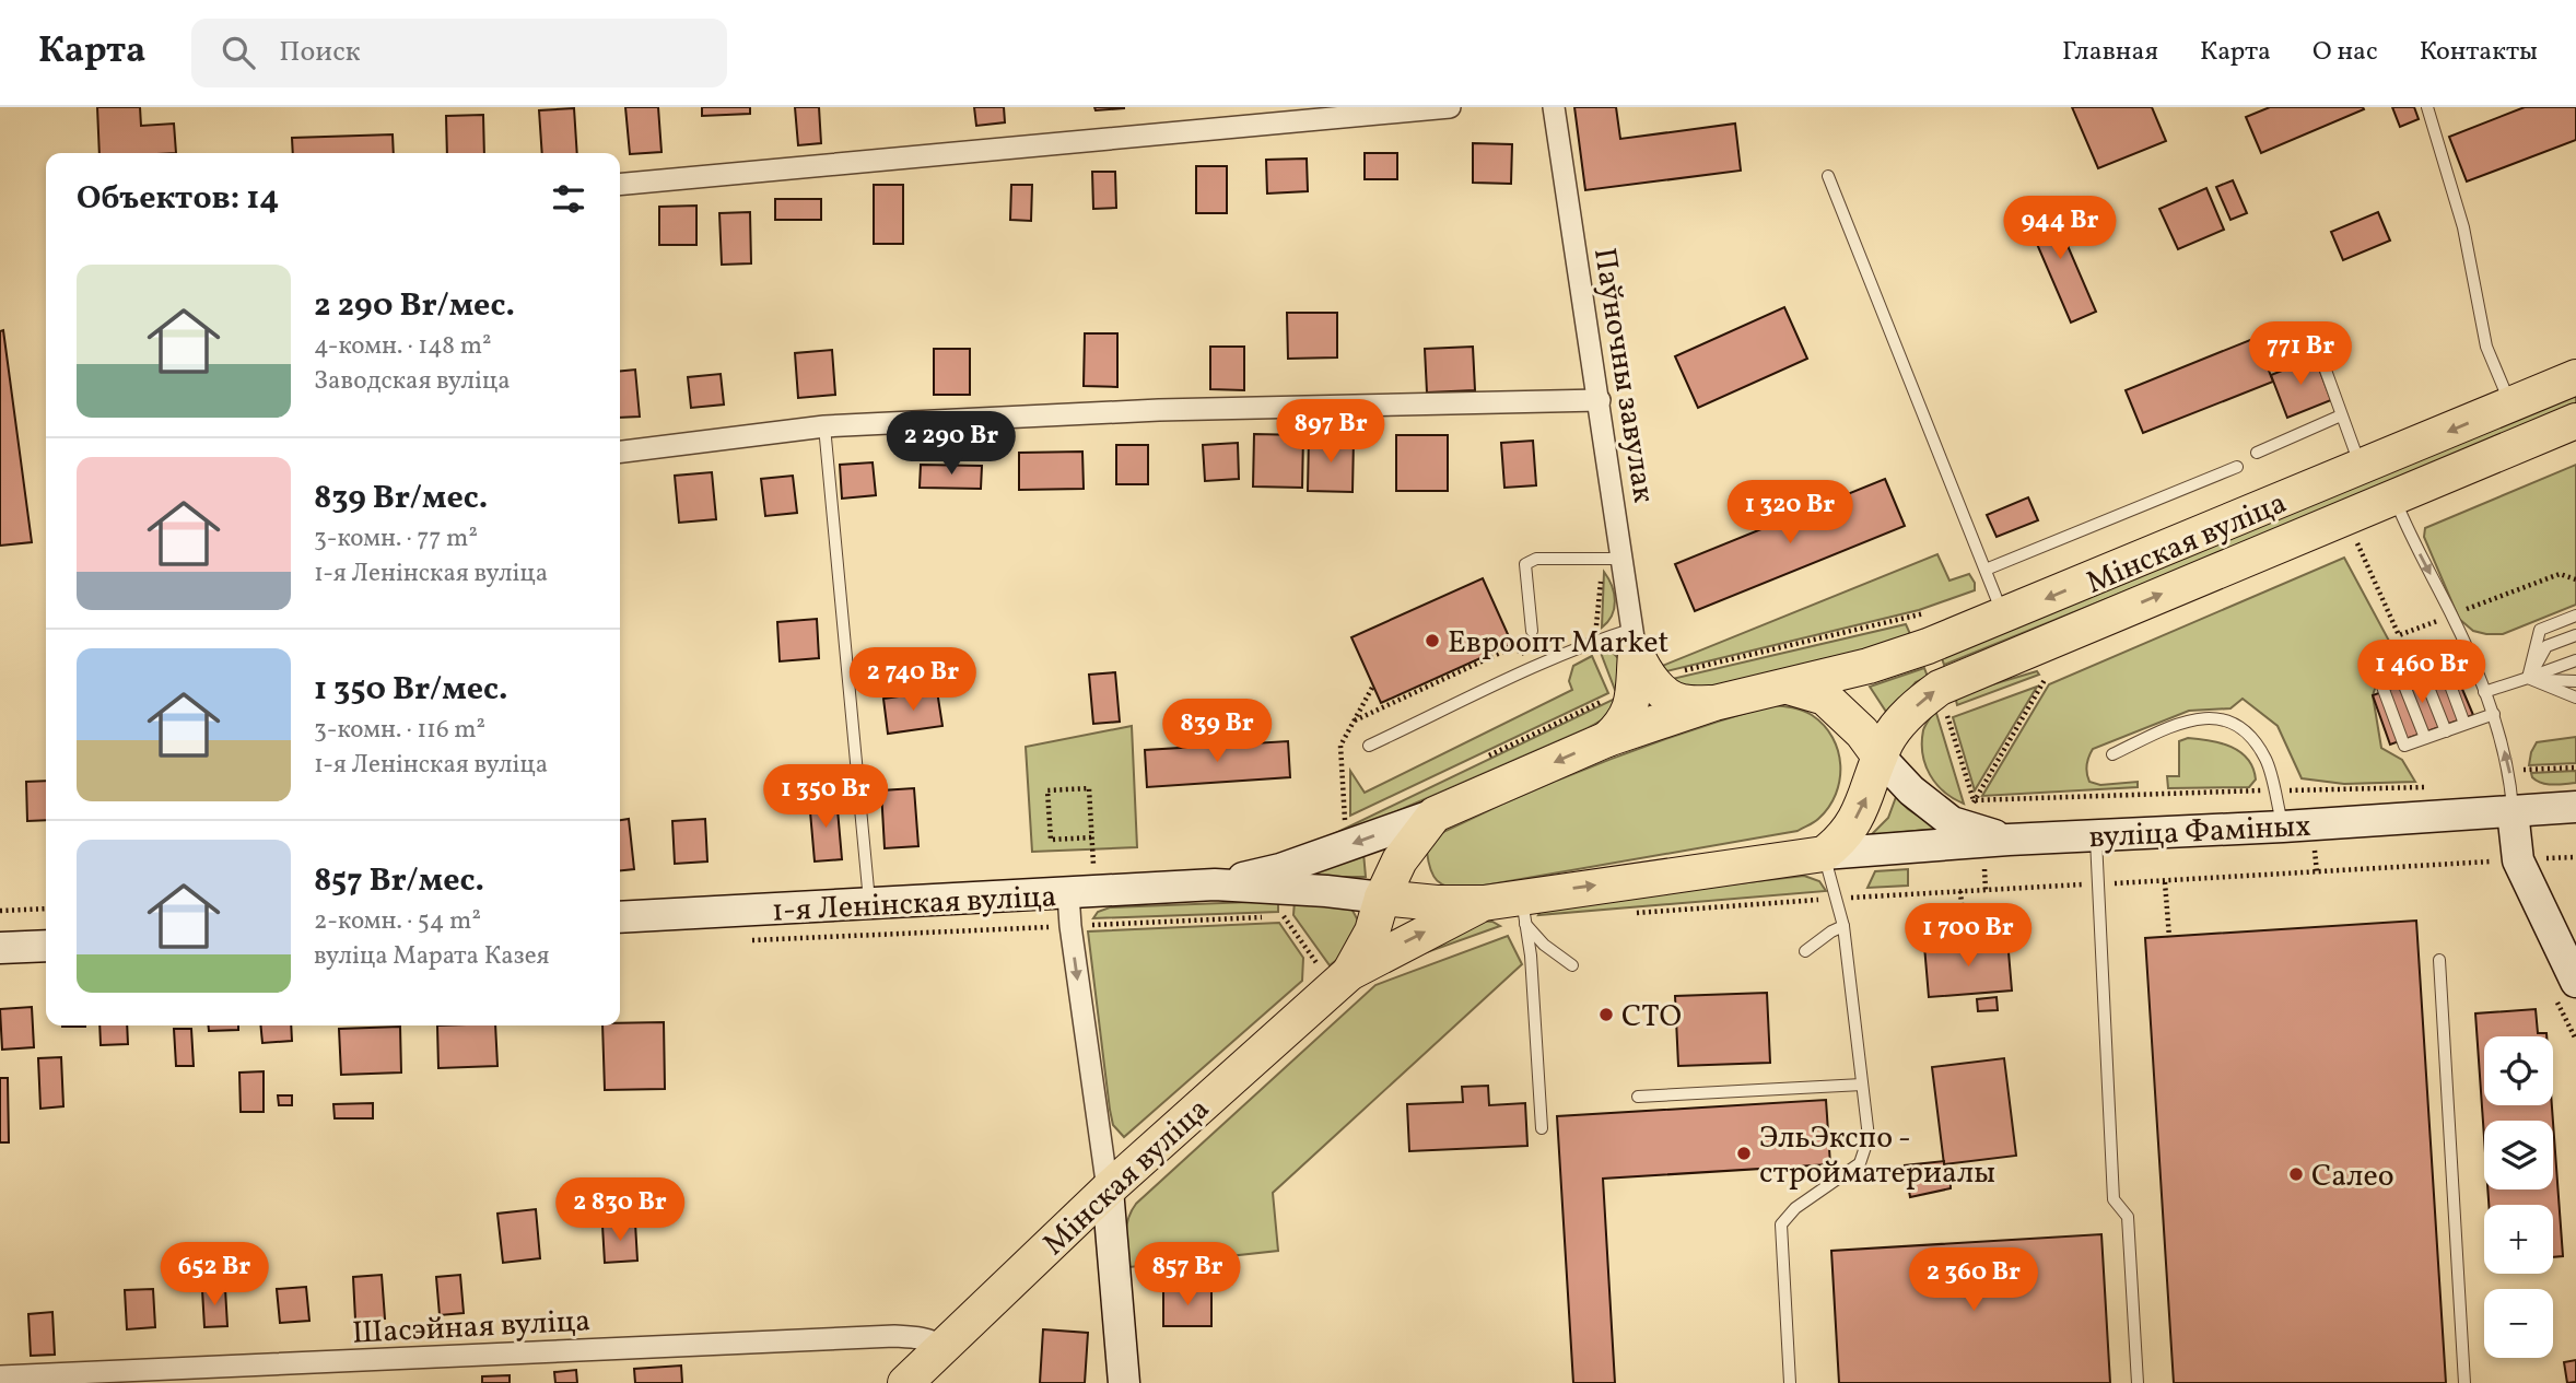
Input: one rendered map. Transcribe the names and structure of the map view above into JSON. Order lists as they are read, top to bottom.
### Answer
{
  "streets": {
    "main road": ["Мінская вуліца", "вуліца Фаміных", "1-я Ленінская вуліца"],
    "street": ["Паўночны завулак", "Шасэйная вуліца"]
  },
  "crossings": [
    ["Мінская вуліца", "вуліца Фаміных"],
    ["Мінская вуліца", "Шасэйная вуліца"]
  ],
  "places": [
    "Евроопт Market",
    "СТО",
    "ЭльЭкспо - стройматериалы",
    "Салео"
  ],
  "page": {
    "header": "Карта",
    "search": "Поиск",
    "nav": [
      "Главная",
      "Карта",
      "О нас",
      "Контакты"
    ],
    "heading": "Объектов: 14",
    "price": [
      "944 Br",
      "771 Br",
      "897 Br",
      "2 290 Br",
      "1 320 Br",
      "1 460 Br",
      "2 740 Br",
      "839 Br",
      "1 350 Br",
      "1 700 Br",
      "2 830 Br",
      "652 Br",
      "857 Br",
      "2 360 Br"
    ],
    "list": [
      {
        "name": "2 290 Br/мес.",
        "note": "4-комн. · 148 m² · Заводская вуліца"
      },
      {
        "name": "839 Br/мес.",
        "note": "3-комн. · 77 m² · 1-я Ленінская вуліца"
      },
      {
        "name": "1 350 Br/мес.",
        "note": "3-комн. · 116 m² · 1-я Ленінская вуліца"
      },
      {
        "name": "857 Br/мес.",
        "note": "2-комн. · 54 m² · вуліца Марата Казея"
      }
    ],
    "map_buttons": ["+", "−"]
  }
}
